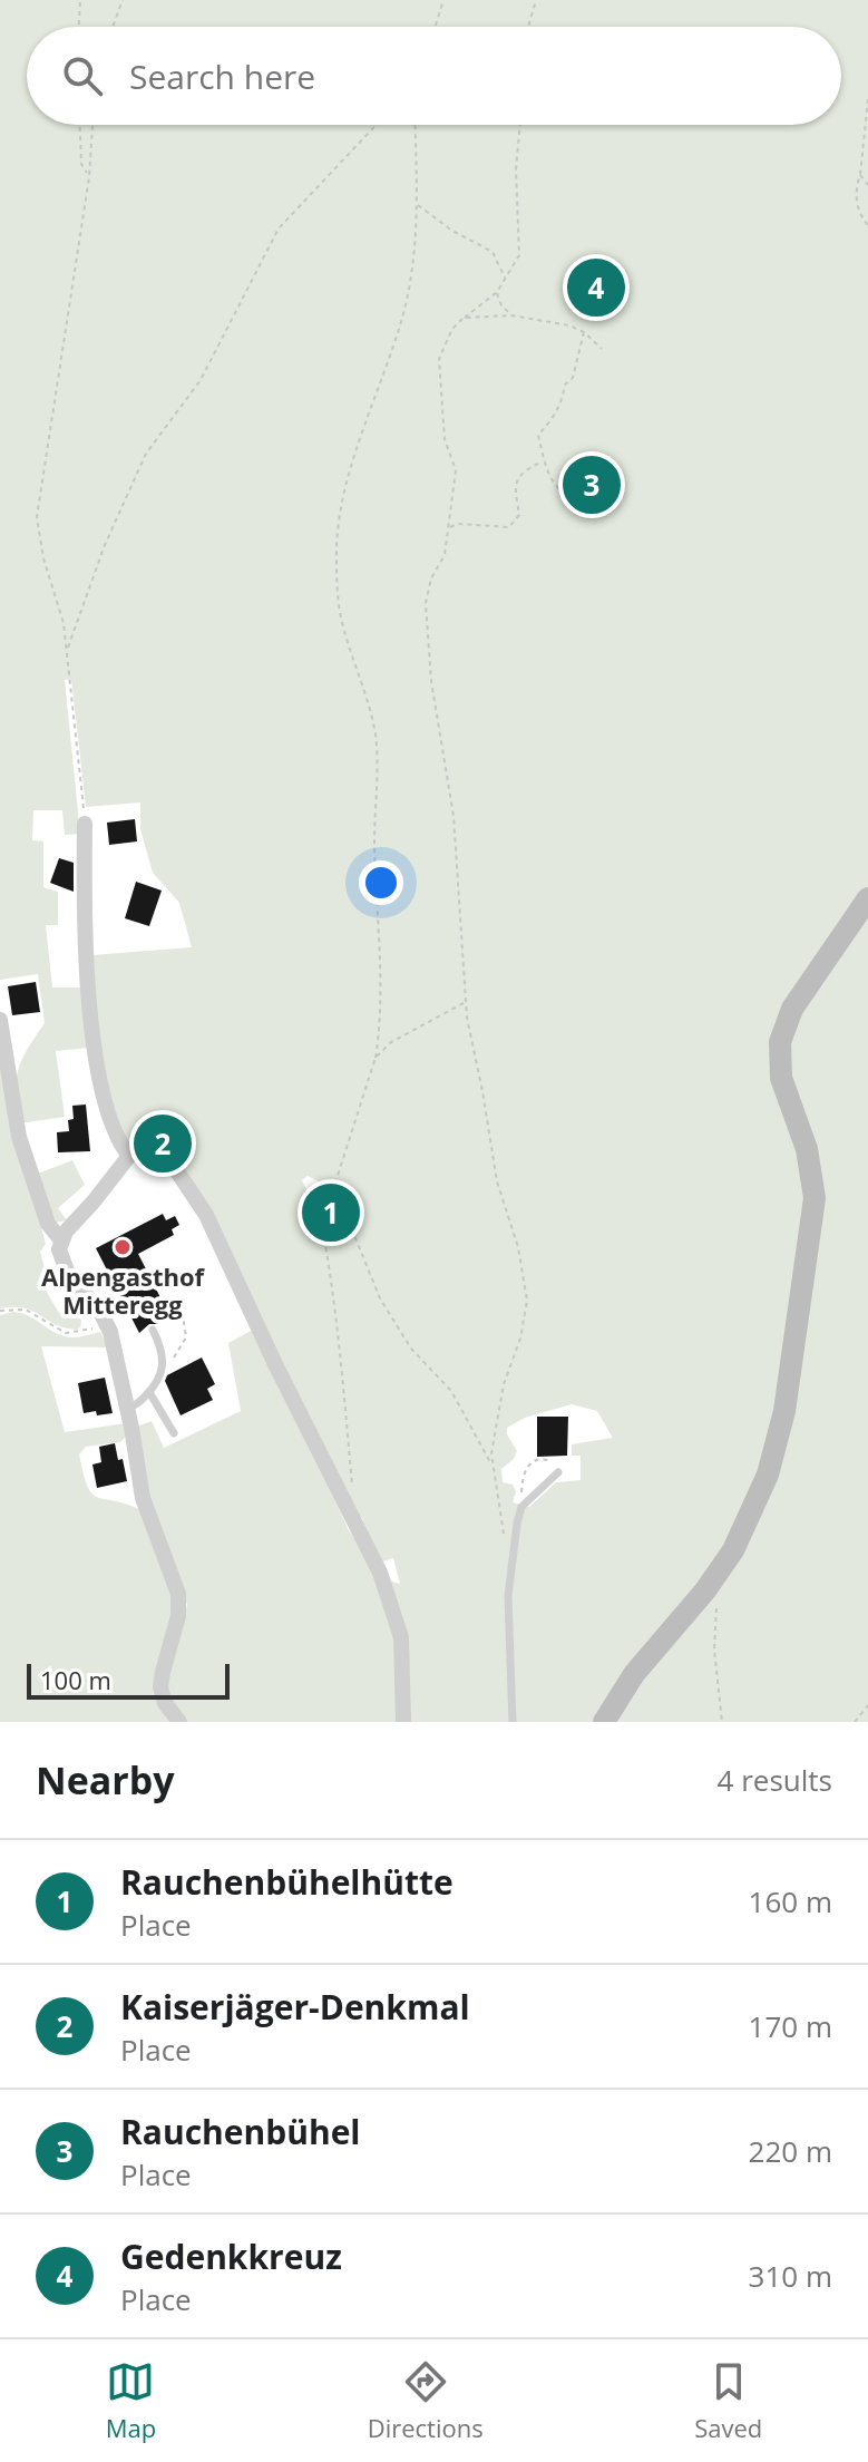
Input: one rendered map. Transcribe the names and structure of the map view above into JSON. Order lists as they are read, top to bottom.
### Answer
{
  "places": ["Alpengasthof Mitteregg"],
  "scale_bar": "100 m",
  "page": {
    "search": "Search here",
    "pins": [
      "4",
      "3",
      "2",
      "1"
    ],
    "scale": "100 m",
    "heading": ["Nearby", "4 results"],
    "list": [
      {
        "mark": "1",
        "name": "Rauchenbühelhütte",
        "note": "Place",
        "value": "160 m"
      },
      {
        "mark": "2",
        "name": "Kaiserjäger-Denkmal",
        "note": "Place",
        "value": "170 m"
      },
      {
        "mark": "3",
        "name": "Rauchenbühel",
        "note": "Place",
        "value": "220 m"
      },
      {
        "mark": "4",
        "name": "Gedenkkreuz",
        "note": "Place",
        "value": "310 m"
      }
    ],
    "nav": ["Map", "Directions", "Saved"]
  }
}
